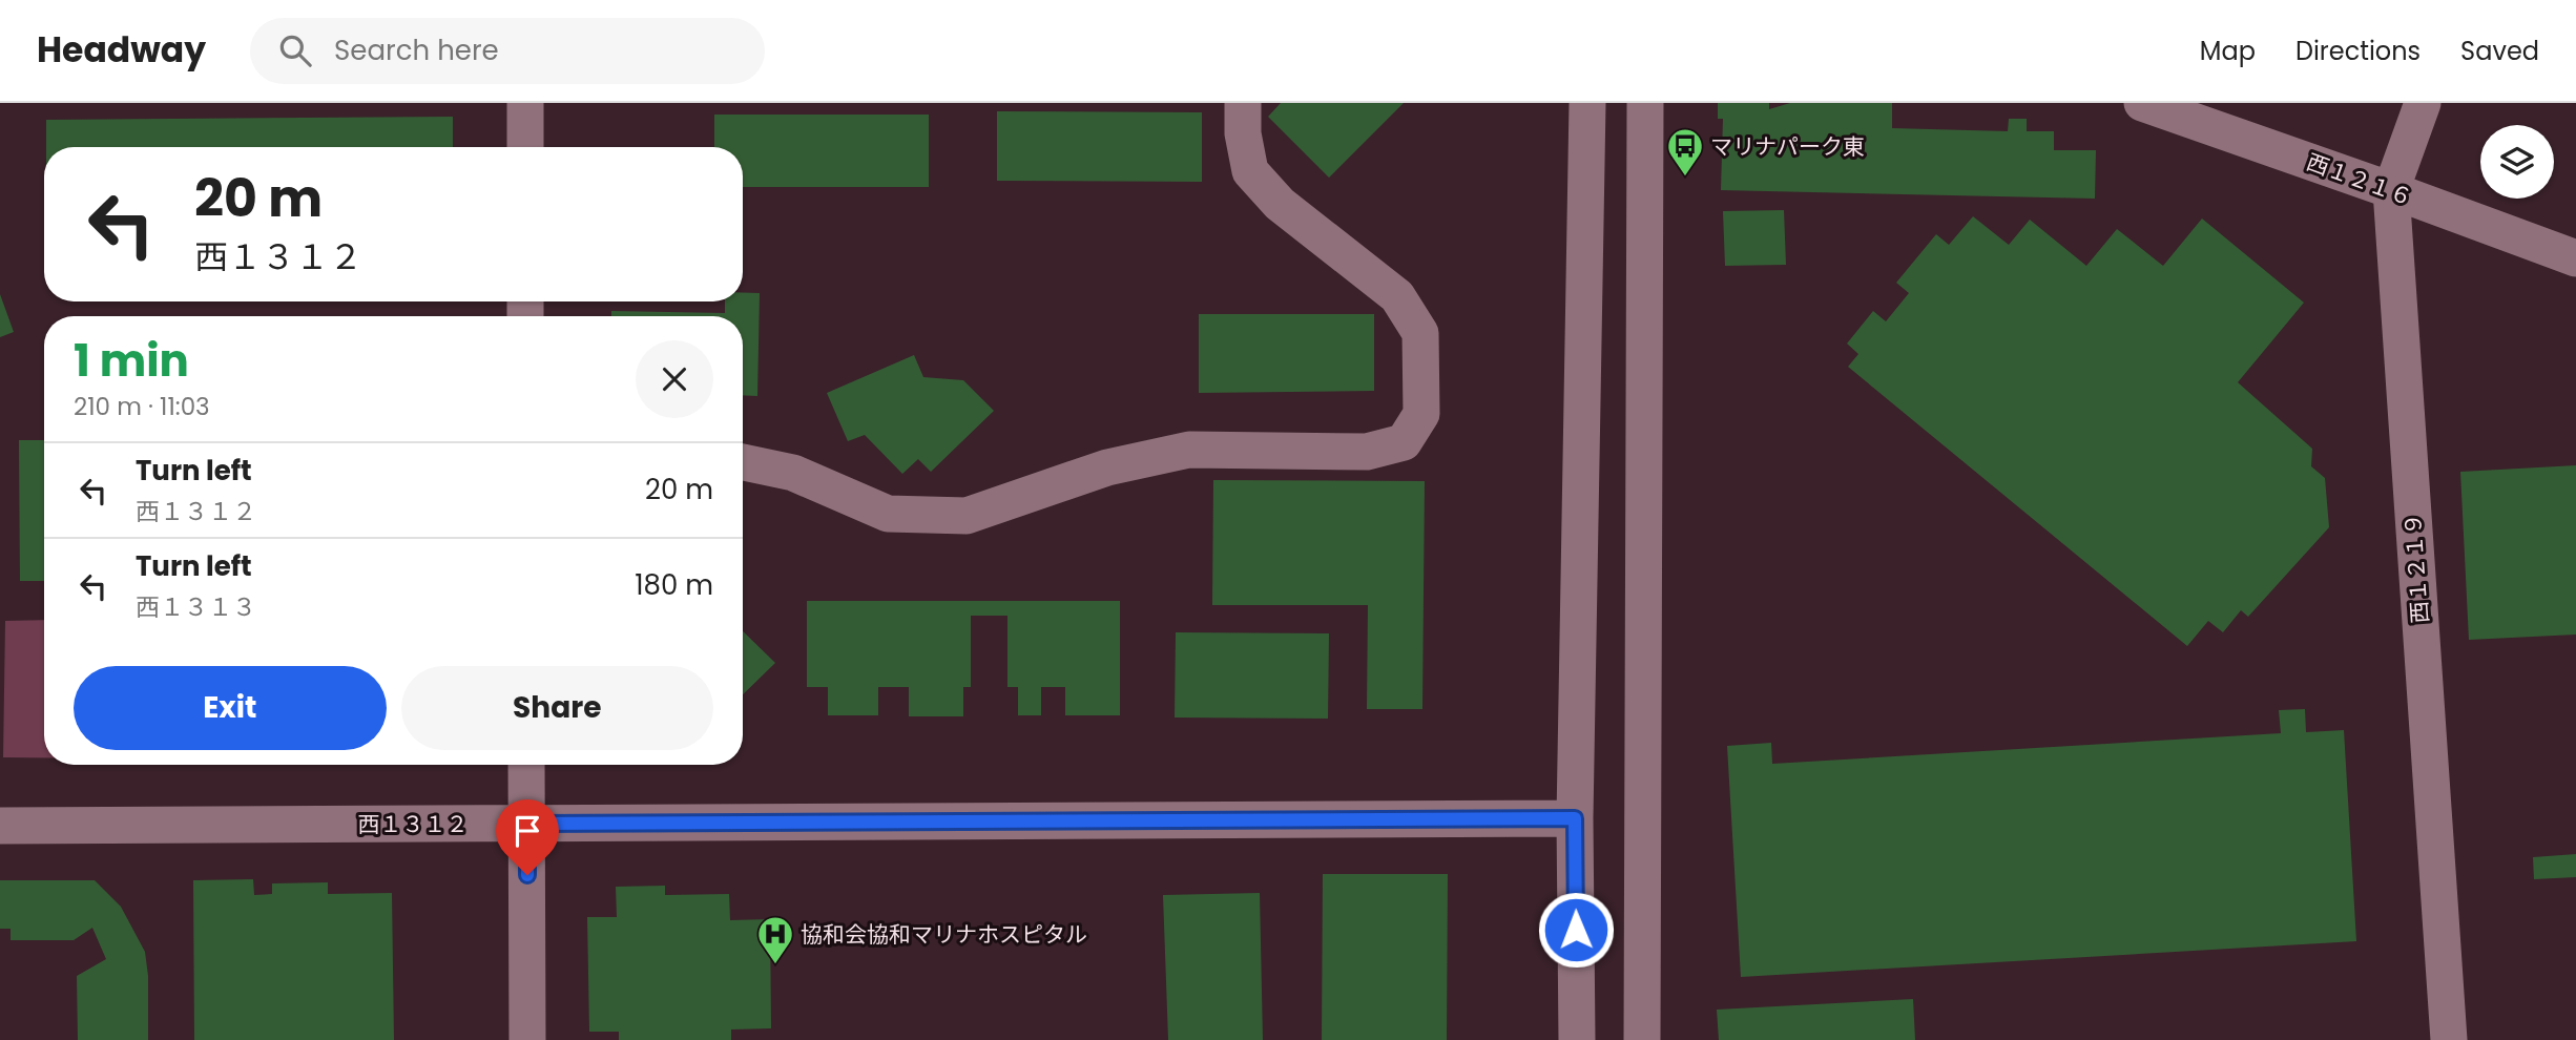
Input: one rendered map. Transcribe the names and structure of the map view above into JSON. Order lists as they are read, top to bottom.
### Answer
{
  "streets": {
    "street": ["西１２１６", "西１２１９", "西１３１２"]
  },
  "crossings": [
    ["西１２１６", "西１２１９"]
  ],
  "places": {
    "bus stop": ["マリナパーク東"],
    "hospital": ["協和会協和マリナホスピタル"]
  },
  "page": {
    "header": "Headway",
    "search": "Search here",
    "nav": ["Map", "Directions", "Saved"],
    "turn": ["20 m", "西１３１２"],
    "heading": ["1 min", "210 m · 11:03"],
    "list": [
      {
        "name": "Turn left",
        "note": "西１３１２",
        "value": "20 m"
      },
      {
        "name": "Turn left",
        "note": "西１３１３",
        "value": "180 m"
      }
    ],
    "buttons": ["Exit", "Share"]
  }
}
